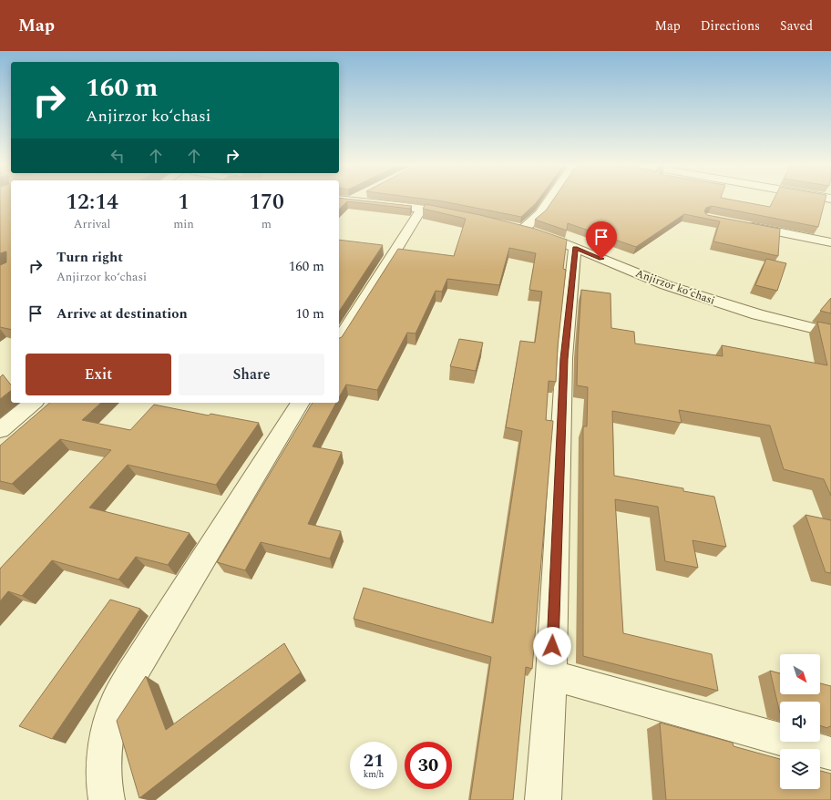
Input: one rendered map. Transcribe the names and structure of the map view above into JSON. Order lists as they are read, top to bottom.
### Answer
{
  "streets": {
    "street": ["Anjirzor koʻchasi"]
  },
  "north": "bottom right",
  "page": {
    "header": "Map",
    "nav": ["Map", "Directions", "Saved"],
    "turn": ["160 m", "Anjirzor koʻchasi"],
    "eta": [
      "12:14",
      "Arrival",
      "1",
      "min",
      "170",
      "m"
    ],
    "list": [
      {
        "name": "Turn right",
        "note": "Anjirzor koʻchasi",
        "value": "160 m"
      },
      {
        "name": "Arrive at destination",
        "value": "10 m"
      }
    ],
    "buttons": ["Exit", "Share"],
    "speed": "21 km/h",
    "limit": "30"
  }
}
